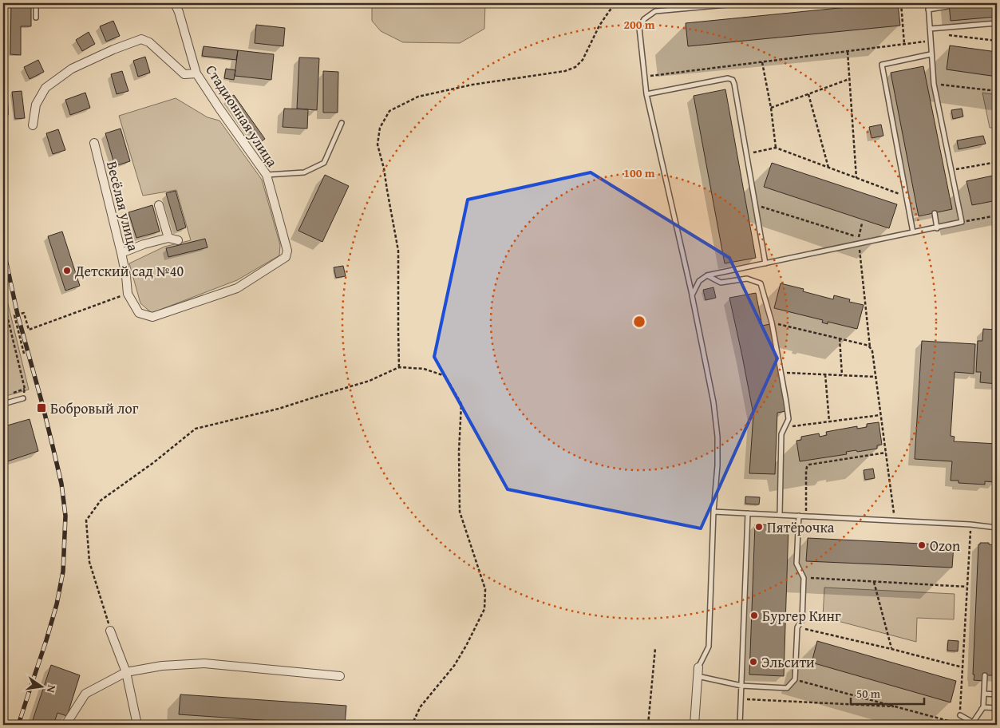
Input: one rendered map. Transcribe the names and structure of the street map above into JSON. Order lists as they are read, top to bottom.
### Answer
{
  "streets": {
    "street": ["Стадионная улица", "Весёлая улица"]
  },
  "crossings": [
    ["Стадионная улица", "Весёлая улица"]
  ],
  "places": {
    "other": [
      "Детский сад №40",
      "Пятёрочка",
      "Ozon",
      "Бургер Кинг",
      "Эльсити"
    ],
    "transit": ["Бобровый лог"]
  },
  "scale_bar": "50 m",
  "north": "right",
  "rings": ["200 m", "100 m"]
}
